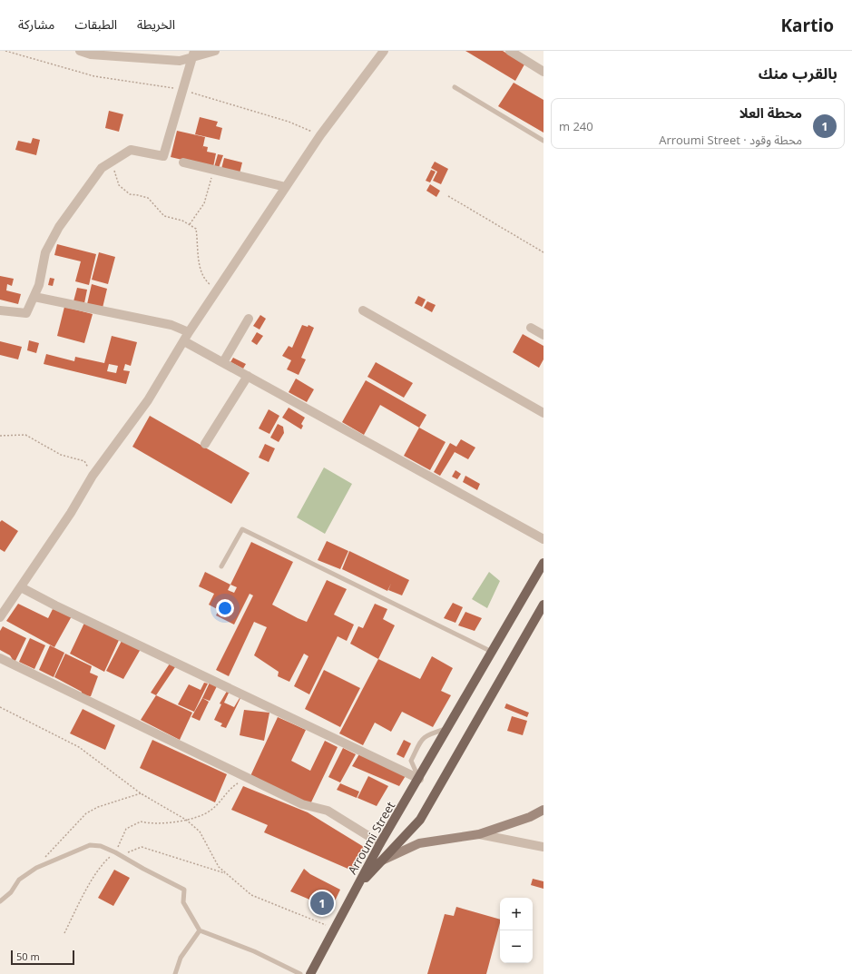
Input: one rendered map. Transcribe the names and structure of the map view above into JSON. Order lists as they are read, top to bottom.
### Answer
{
  "streets": {
    "main road": ["Arroumi Street"]
  },
  "scale_bar": "50 m",
  "page": {
    "header": "Kartio",
    "nav": ["الخريطة", "الطبقات", "مشاركة"],
    "heading": "بالقرب منك",
    "list": [
      {
        "mark": "1",
        "name": "محطة العلا",
        "note": "محطة وقود · Arroumi Street",
        "value": "240 m"
      }
    ],
    "pins": "1",
    "map_buttons": ["+", "−"],
    "scale": "50 m"
  }
}
